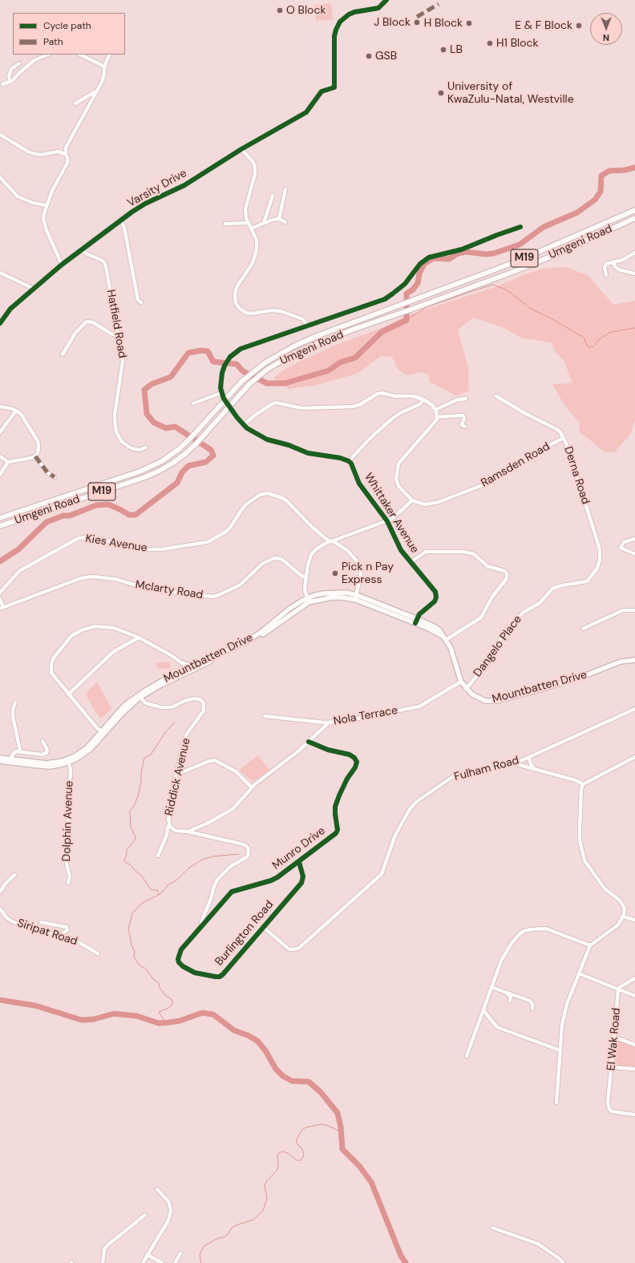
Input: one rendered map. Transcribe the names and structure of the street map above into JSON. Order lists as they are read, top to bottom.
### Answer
{
  "streets": {
    "highway": ["Umgeni Road", "M19"],
    "main road": ["Mountbatten Drive"],
    "street": [
      "Varsity Drive",
      "Hatfield Road",
      "Ramsden Road",
      "Derna Road",
      "Whittaker Avenue",
      "Kies Avenue",
      "Mclarty Road",
      "Dangelo Place",
      "Nola Terrace",
      "Fulham Road",
      "Riddick Avenue",
      "Dolphin Avenue",
      "Munro Drive",
      "Siripat Road",
      "Burlington Road",
      "El Wak Road"
    ]
  },
  "crossings": [
    ["Varsity Drive", "Hatfield Road"],
    ["Ramsden Road", "Derna Road"],
    ["Derna Road", "Dangelo Place"],
    ["Whittaker Avenue", "Mountbatten Drive"],
    ["Kies Avenue", "Mountbatten Drive"],
    ["Dangelo Place", "Mountbatten Drive"],
    ["Mountbatten Drive", "Nola Terrace"],
    ["Mountbatten Drive", "Riddick Avenue"],
    ["Mountbatten Drive", "Dolphin Avenue"],
    ["Fulham Road", "Burlington Road"],
    ["Riddick Avenue", "Munro Drive"],
    ["Munro Drive", "Burlington Road"]
  ],
  "places": [
    "O Block",
    "J Block",
    "H Block",
    "E & F Block",
    "H1 Block",
    "LB",
    "GSB",
    "University of KwaZulu-Natal, Westville",
    "Pick n Pay Express"
  ],
  "legend": ["Cycle path", "Path"],
  "north": "bottom"
}
